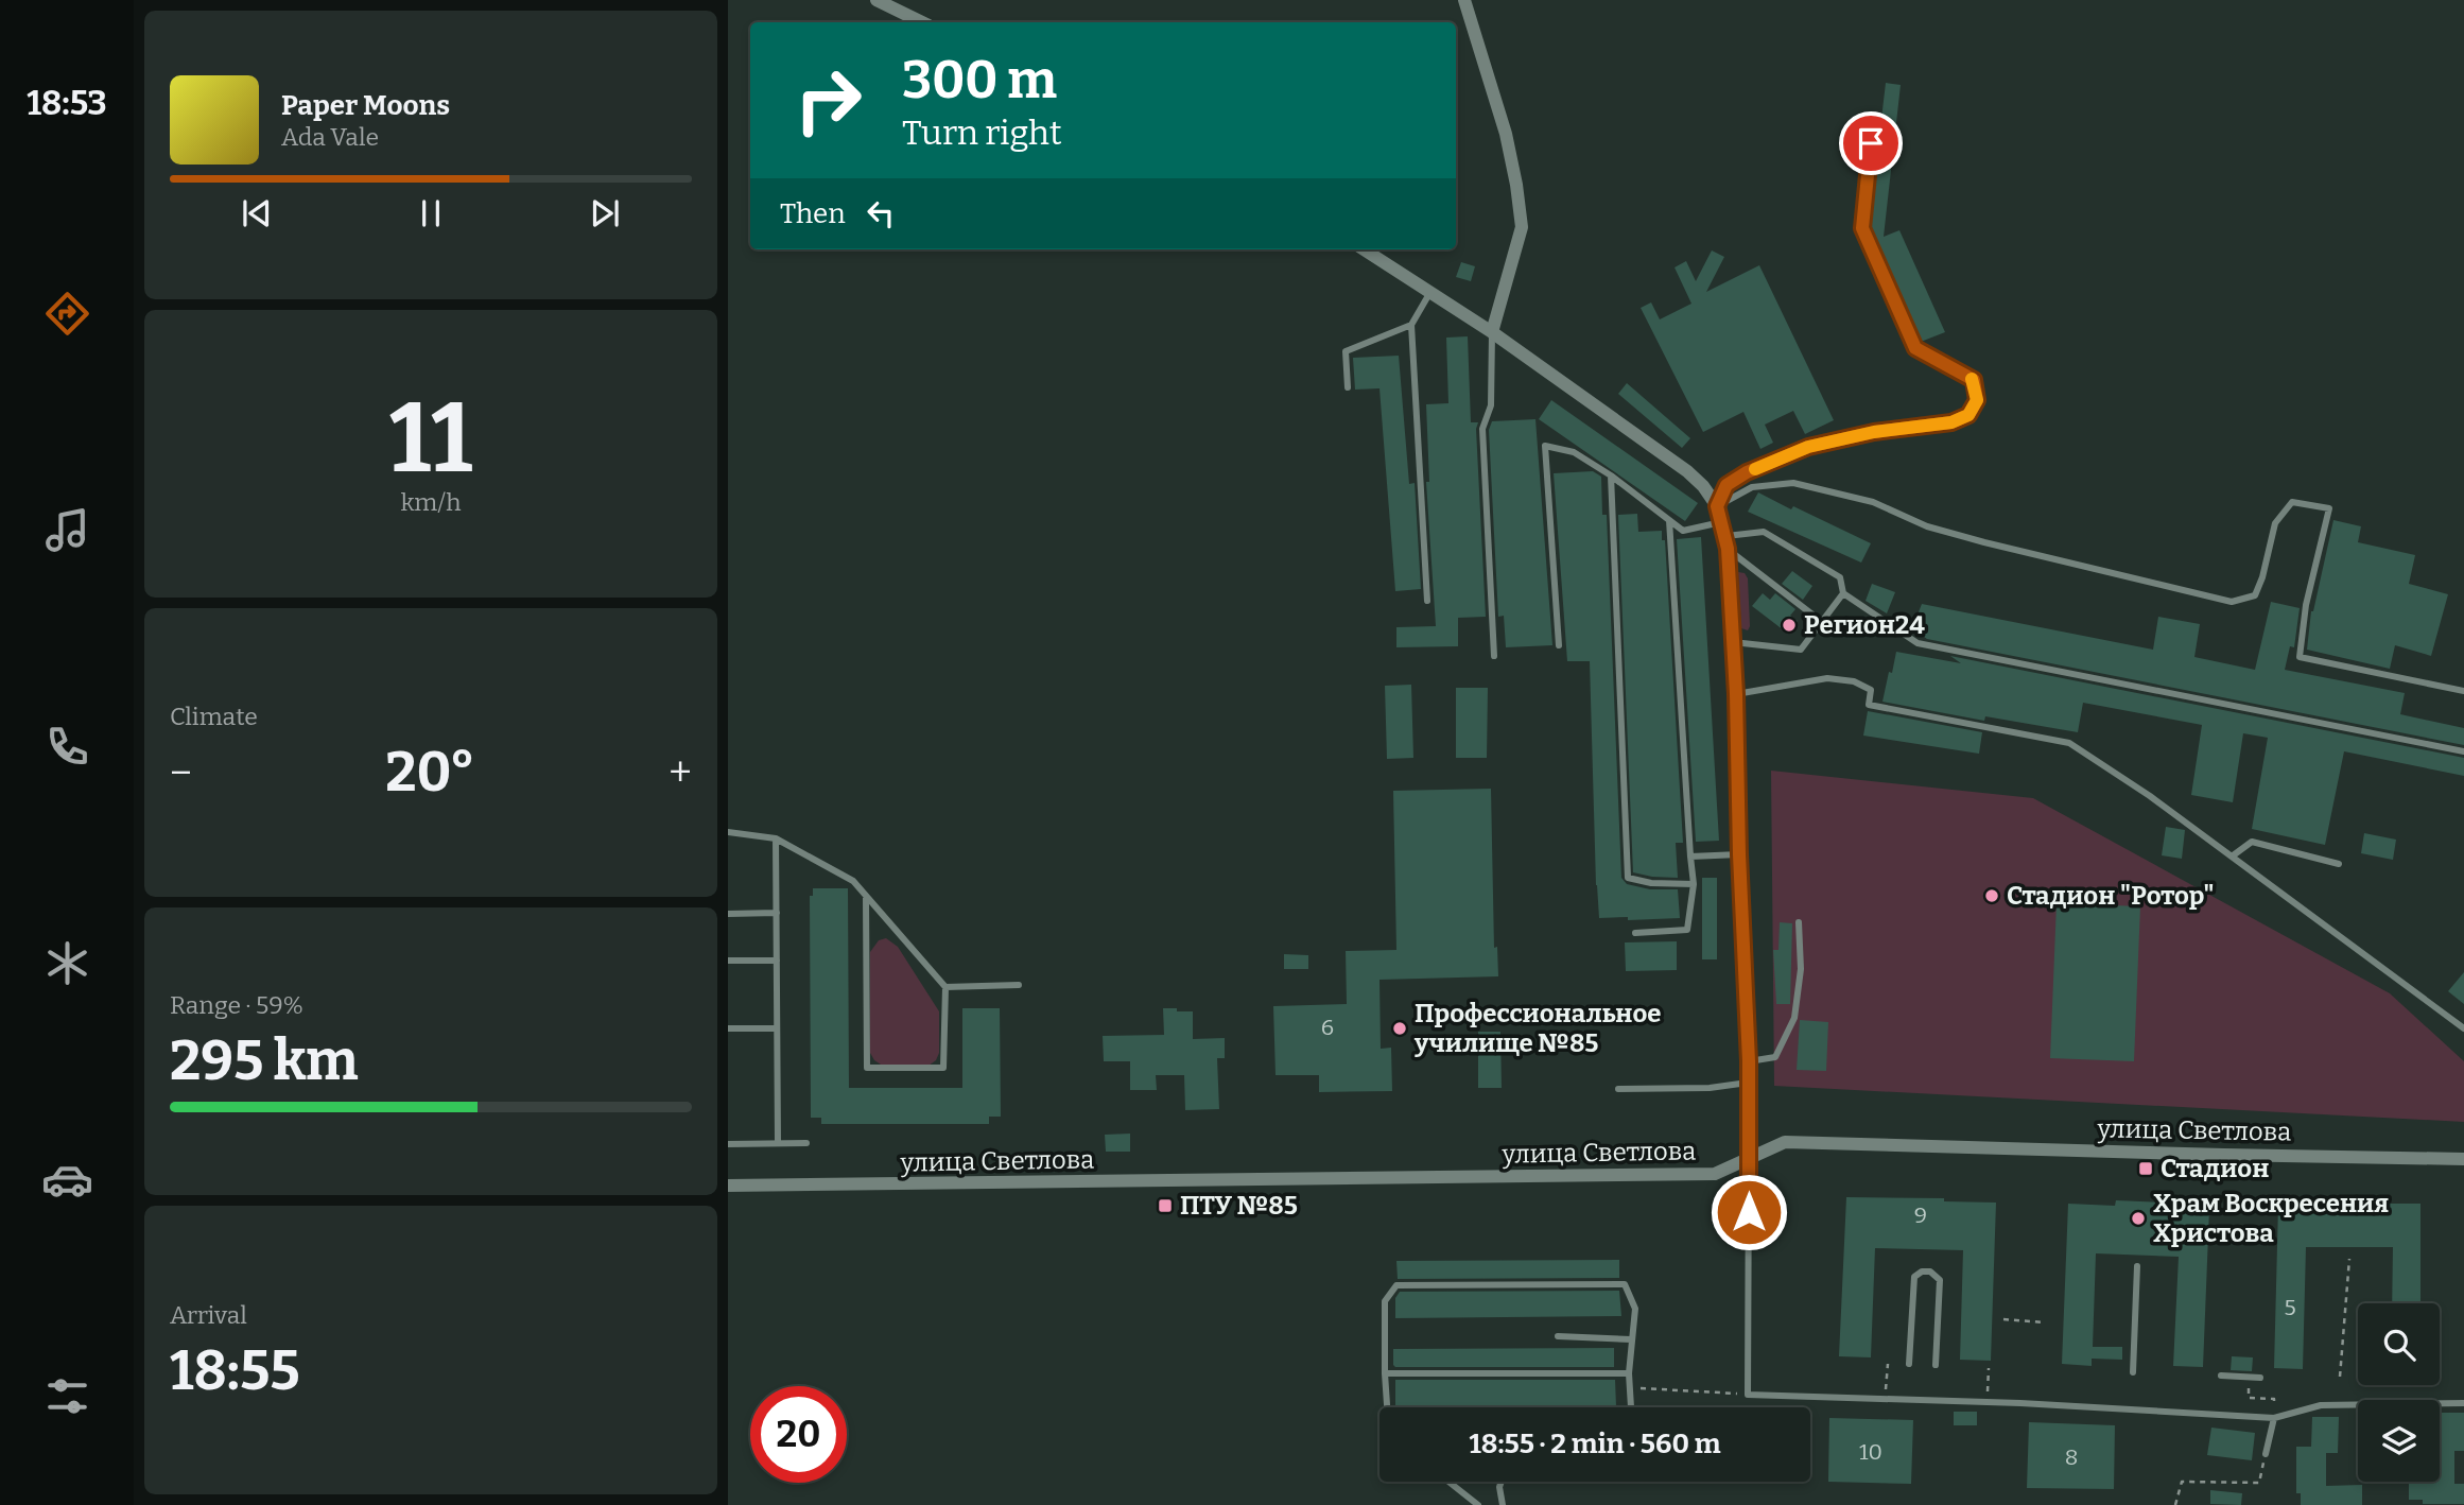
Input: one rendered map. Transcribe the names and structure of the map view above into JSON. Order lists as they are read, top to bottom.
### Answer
{
  "streets": {
    "street": ["улица Светлова"]
  },
  "places": {
    "other": [
      "Регион24",
      "Стадион \"Ротор\"",
      "Профессиональное училище №85",
      "Храм Воскресения Христова"
    ],
    "transit": ["Стадион", "ПТУ №85"]
  },
  "house_numbers": [
    "6",
    "9",
    "5",
    "10",
    "8"
  ],
  "page": {
    "tabs": "18:53",
    "turn": ["300 m", "Turn right"],
    "song": ["Paper Moons", "Ada Vale"],
    "then": "Then",
    "tile": [
      ["11", "km/h"],
      "Climate",
      ["Range · 59%", "295 km"],
      ["Arrival", "18:55"]
    ],
    "heat": ["−", "20°", "+"],
    "limit": "20",
    "trip": "18:55 · 2 min · 560 m"
  }
}
